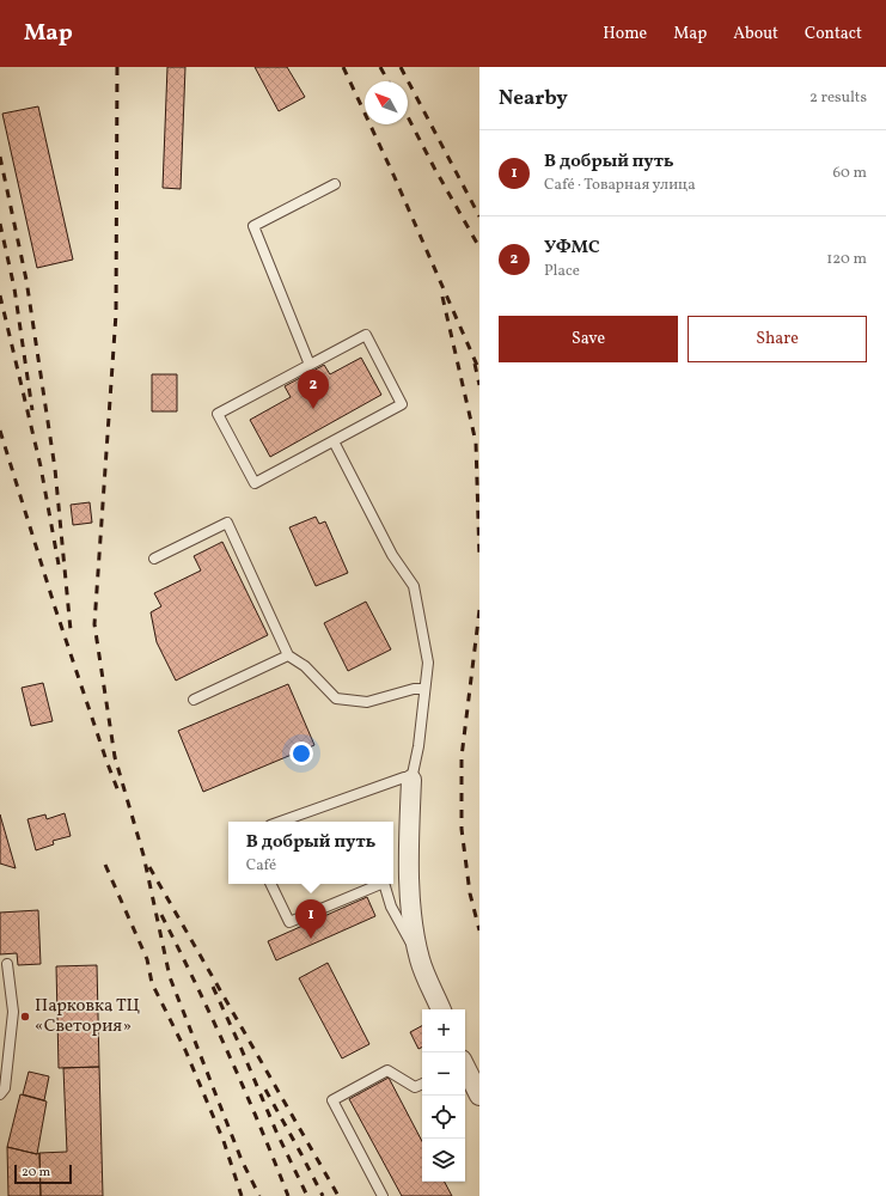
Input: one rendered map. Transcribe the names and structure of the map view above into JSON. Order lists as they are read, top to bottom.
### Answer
{
  "places": ["Парковка ТЦ «Светория»"],
  "scale_bar": "20 m",
  "north": "top left",
  "page": {
    "header": "Map",
    "nav": [
      "Home",
      "Map",
      "About",
      "Contact"
    ],
    "heading": ["Nearby", "2 results"],
    "list": [
      {
        "mark": "1",
        "name": "В добрый путь",
        "note": "Café · Товарная улица",
        "value": "60 m"
      },
      {
        "mark": "2",
        "name": "УФМС",
        "note": "Place",
        "value": "120 m"
      }
    ],
    "buttons": ["Save", "Share"],
    "pins": ["2", "1"],
    "popup": ["В добрый путь", "Café"],
    "map_buttons": ["+", "−"],
    "scale": "20 m"
  }
}
